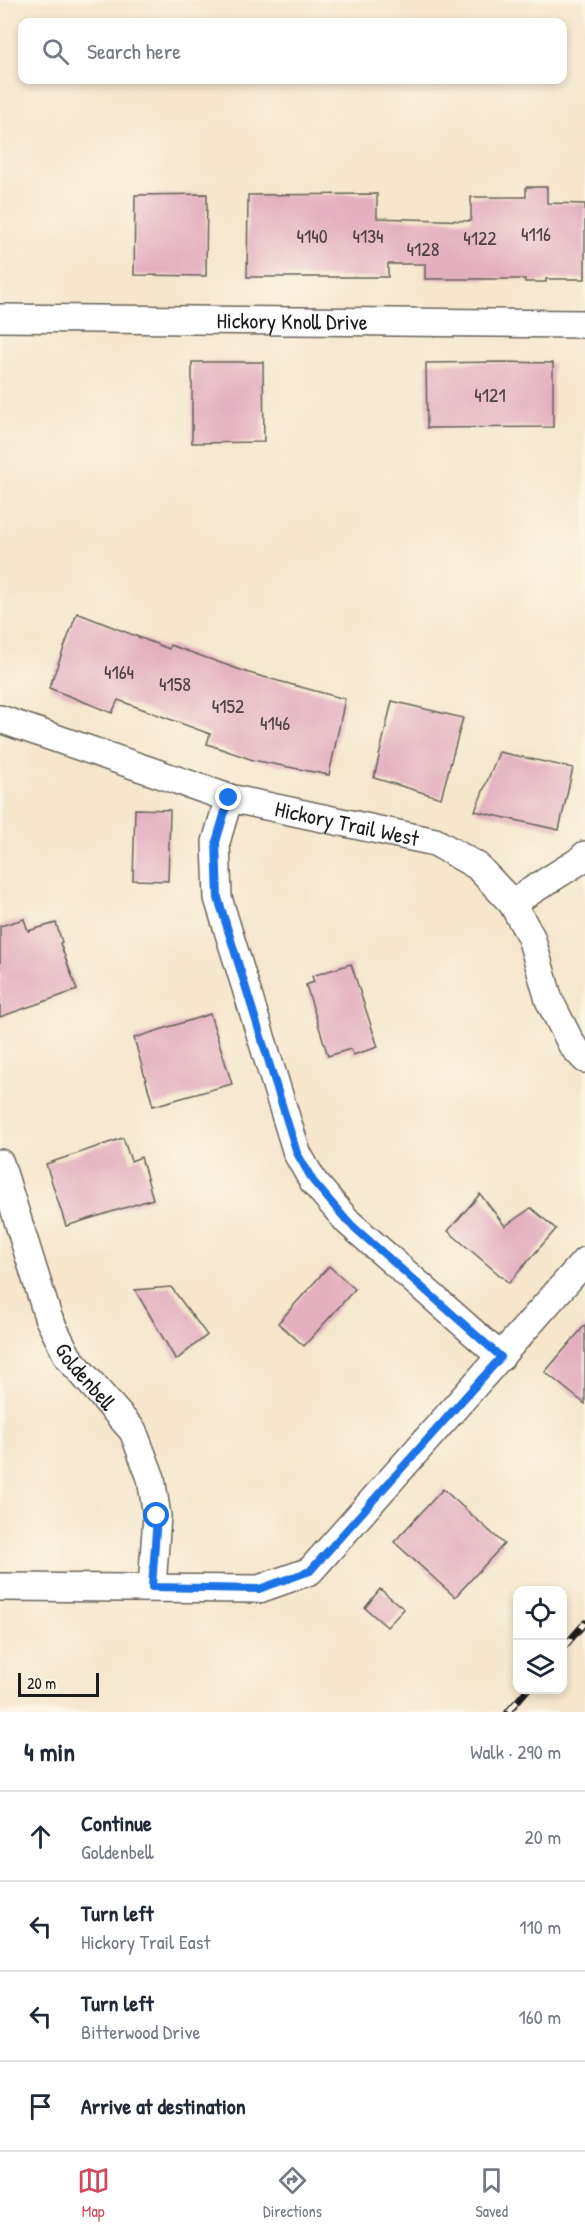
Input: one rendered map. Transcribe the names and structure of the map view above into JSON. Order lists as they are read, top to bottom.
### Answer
{
  "streets": {
    "street": ["Hickory Knoll Drive", "Hickory Trail West", "Goldenbell"]
  },
  "house_numbers": [
    "4116",
    "4140",
    "4134",
    "4122",
    "4128",
    "4121",
    "4164",
    "4158",
    "4152",
    "4146"
  ],
  "scale_bar": "20 m",
  "page": {
    "search": "Search here",
    "scale": "20 m",
    "heading": ["4 min", "Walk · 290 m"],
    "list": [
      ["Continue", "Goldenbell", "20 m"],
      ["Turn left", "Hickory Trail East", "110 m"],
      ["Turn left", "Bitterwood Drive", "160 m"],
      "Arrive at destination"
    ],
    "nav": ["Map", "Directions", "Saved"]
  }
}
